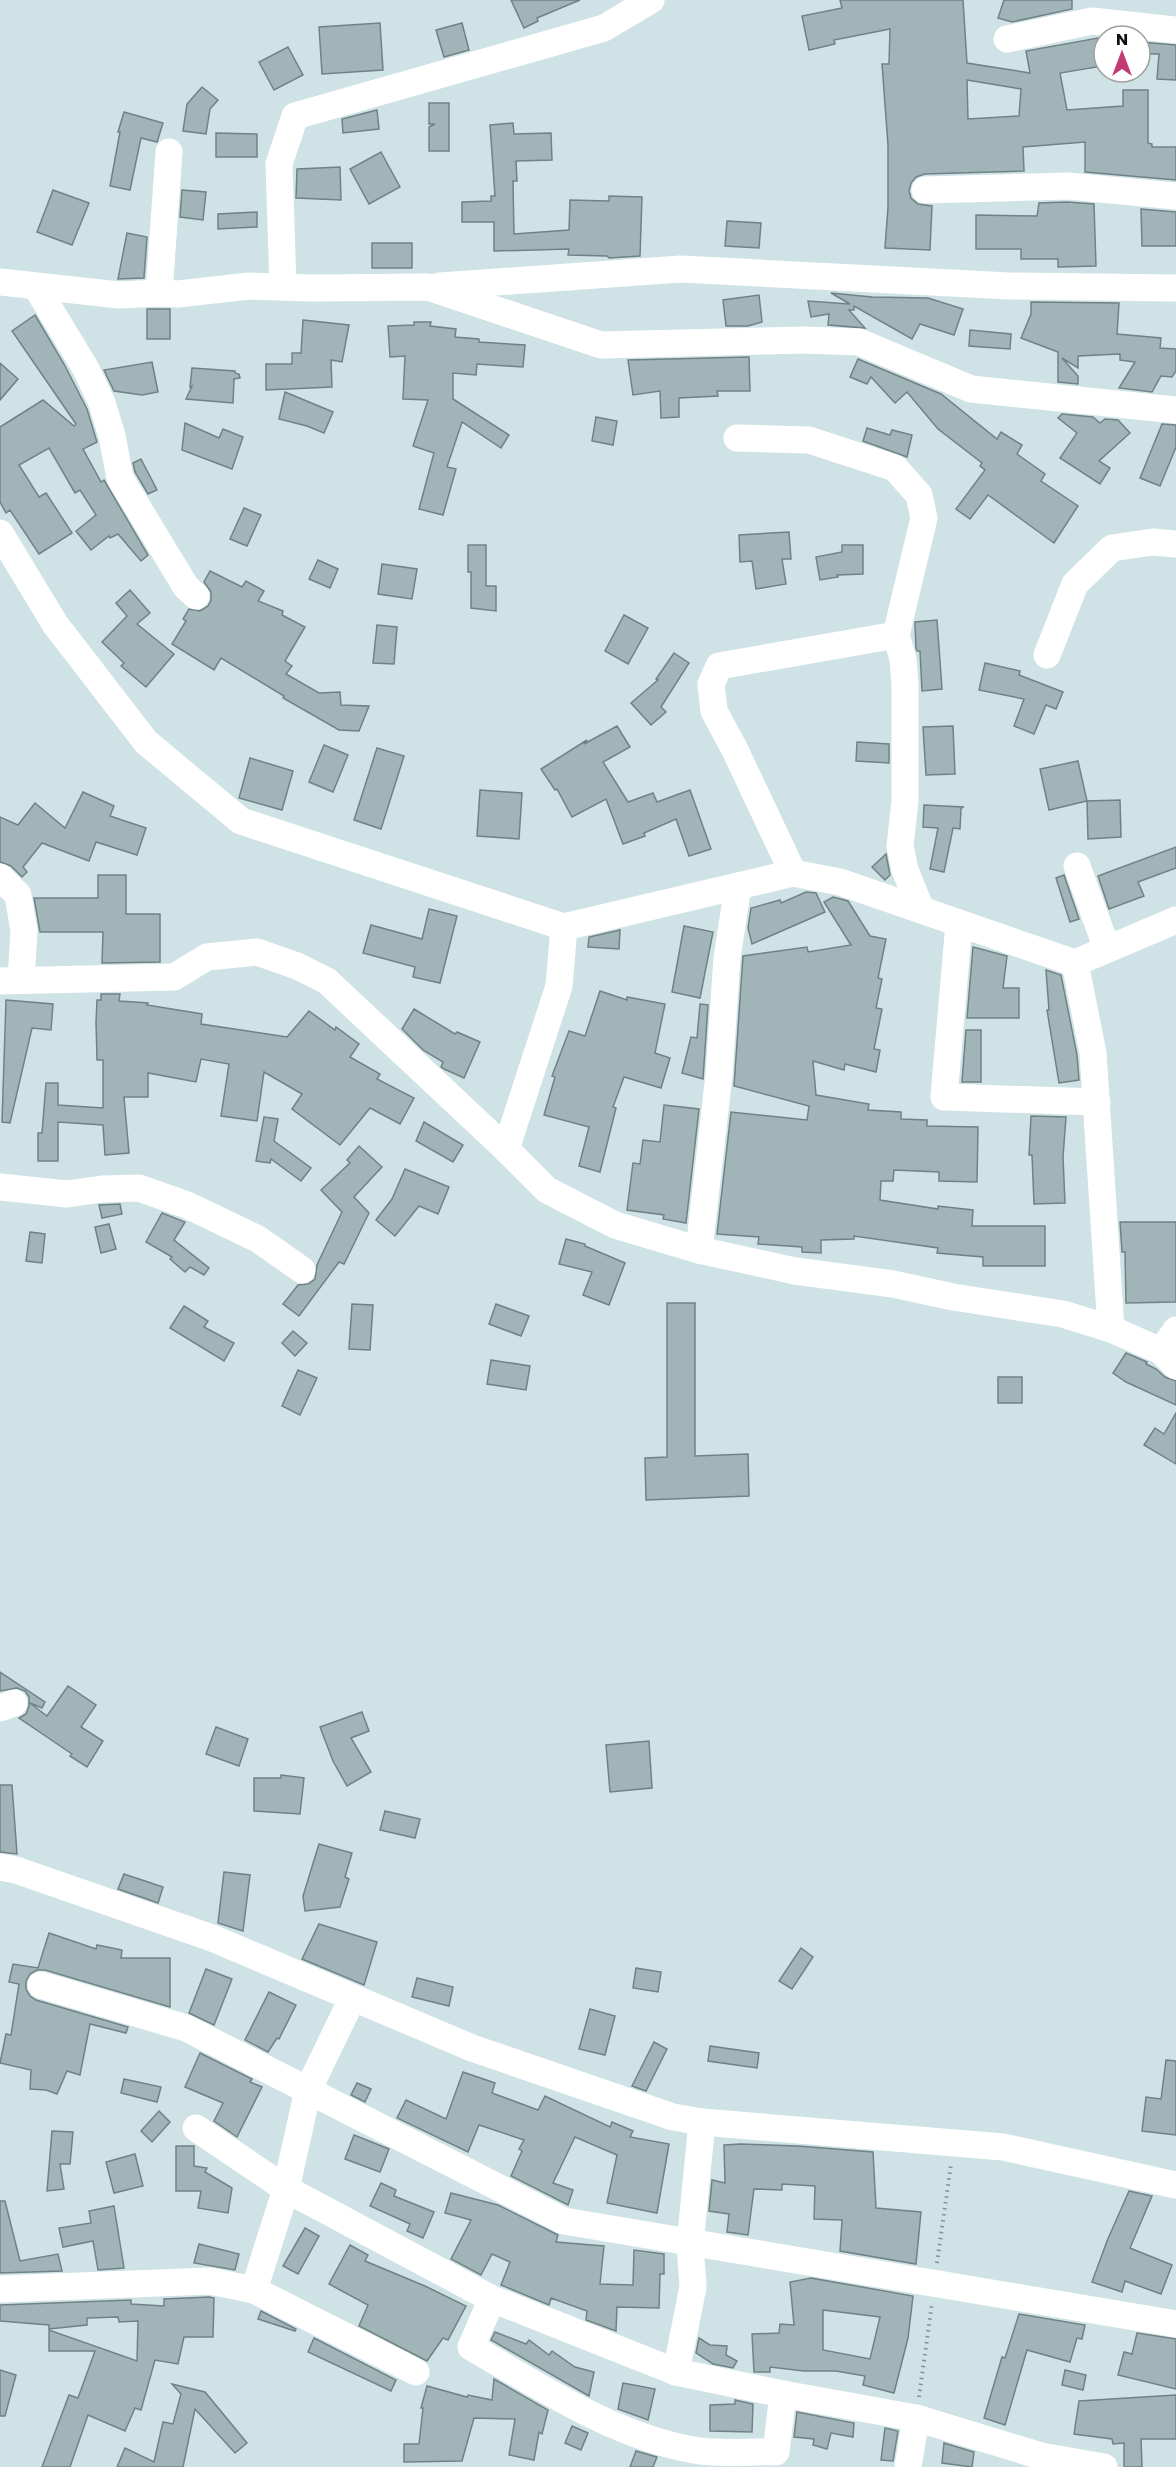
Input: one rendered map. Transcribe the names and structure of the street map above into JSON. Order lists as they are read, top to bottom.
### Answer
{
  "north": "top"
}
